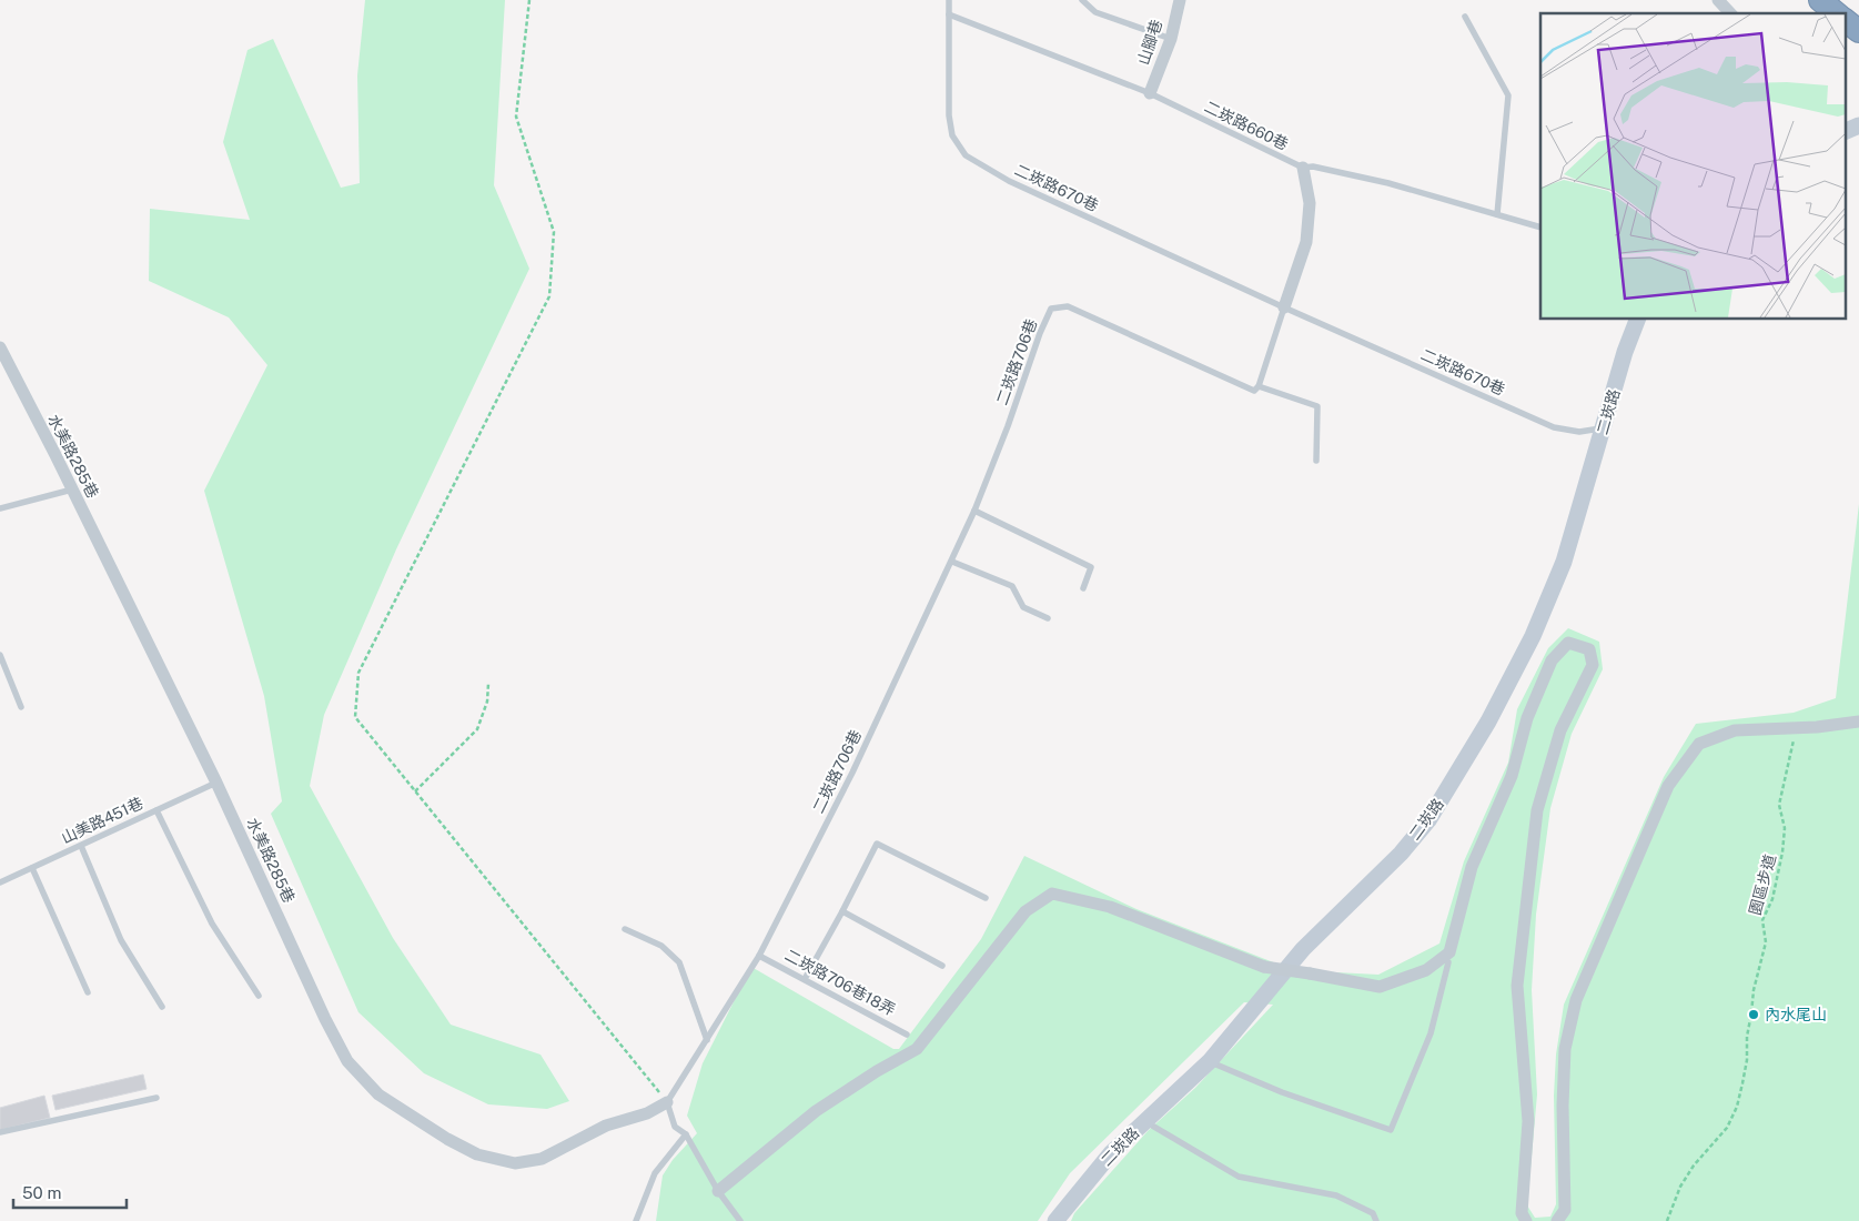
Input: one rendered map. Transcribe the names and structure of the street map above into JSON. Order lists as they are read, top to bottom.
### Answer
{
  "streets": {
    "street": ["山腳巷", "二崁路", "水美路285巷"],
    "lane": [
      "二崁路660巷",
      "二崁路670巷",
      "二崁路706巷",
      "山美路451巷",
      "二崁路706巷18弄"
    ],
    "path": ["園區步道"]
  },
  "crossings": [
    ["山腳巷", "二崁路660巷"],
    ["二崁路660巷", "二崁路670巷"],
    ["二崁路670巷", "二崁路"],
    ["二崁路706巷", "水美路285巷"],
    ["二崁路706巷", "二崁路706巷18弄"],
    ["水美路285巷", "山美路451巷"]
  ],
  "places": ["內水尾山"],
  "scale_bar": "50 m"
}
